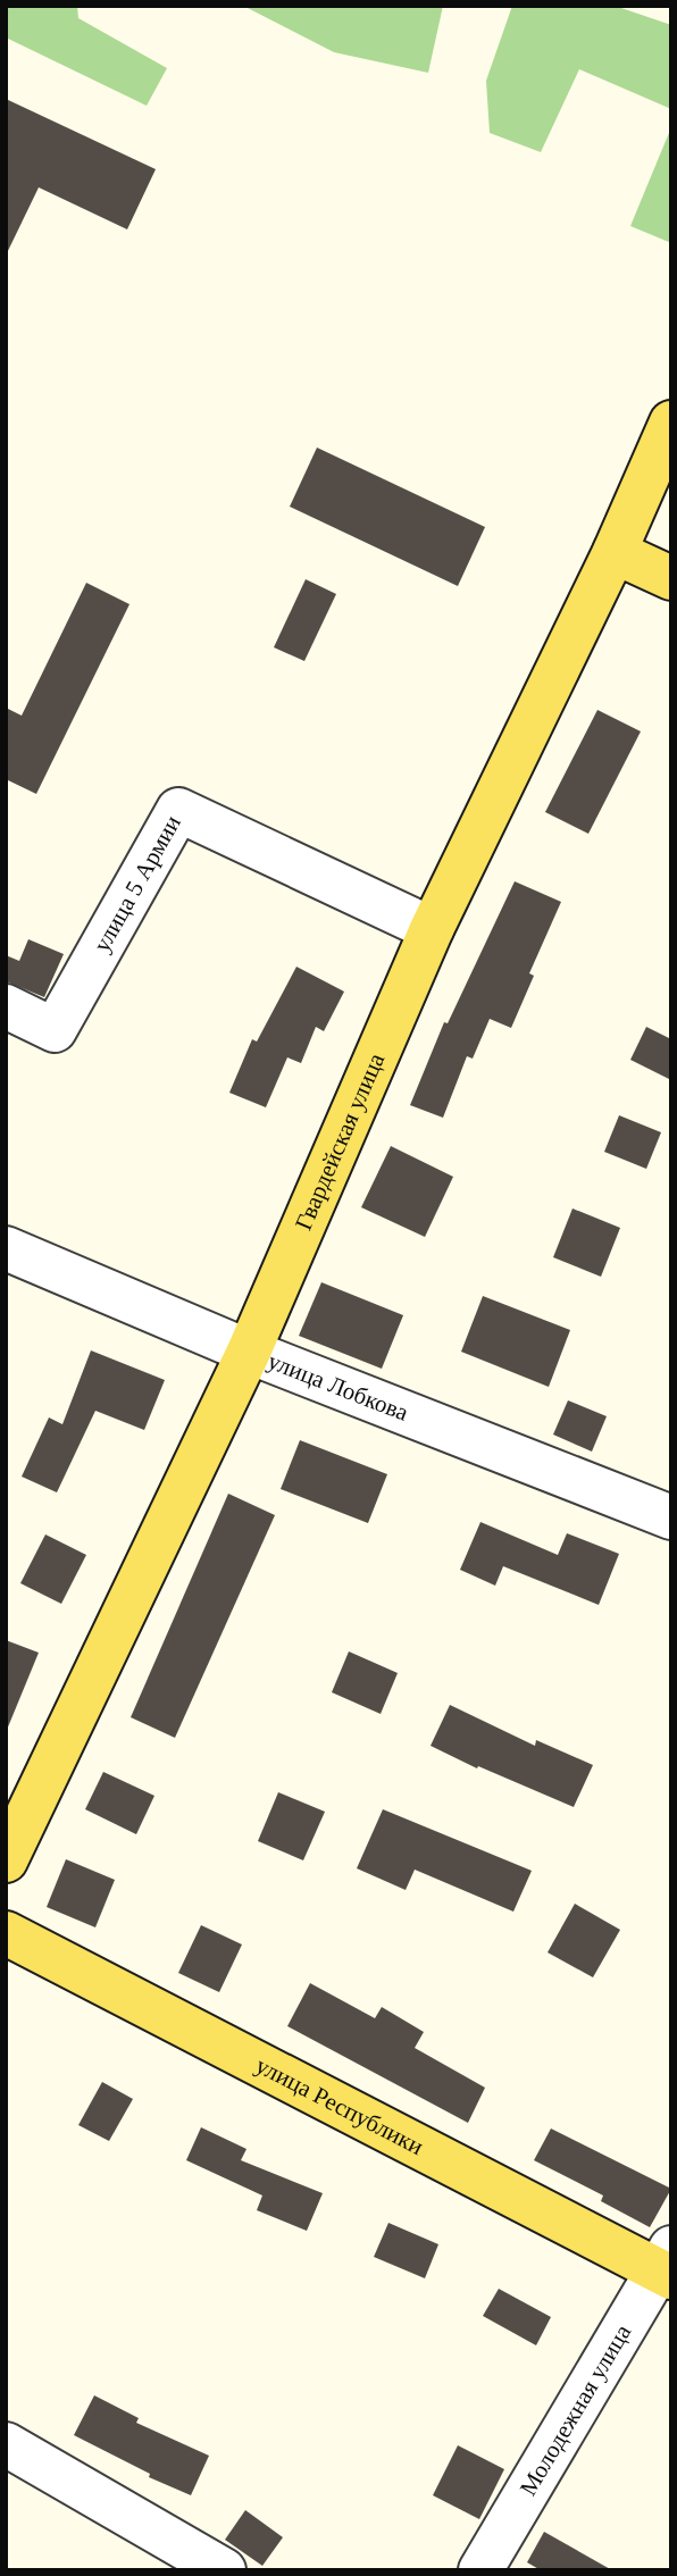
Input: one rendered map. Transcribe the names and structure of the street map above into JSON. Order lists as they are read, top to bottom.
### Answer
{
  "streets": {
    "main road": ["Гвардейская улица", "улица Республики"],
    "street": ["улица 5 Армии", "улица Лобкова", "Молодежная улица"]
  },
  "crossings": [
    ["улица 5 Армии", "Гвардейская улица"],
    ["Гвардейская улица", "улица Лобкова"],
    ["улица Республики", "Молодежная улица"]
  ]
}
